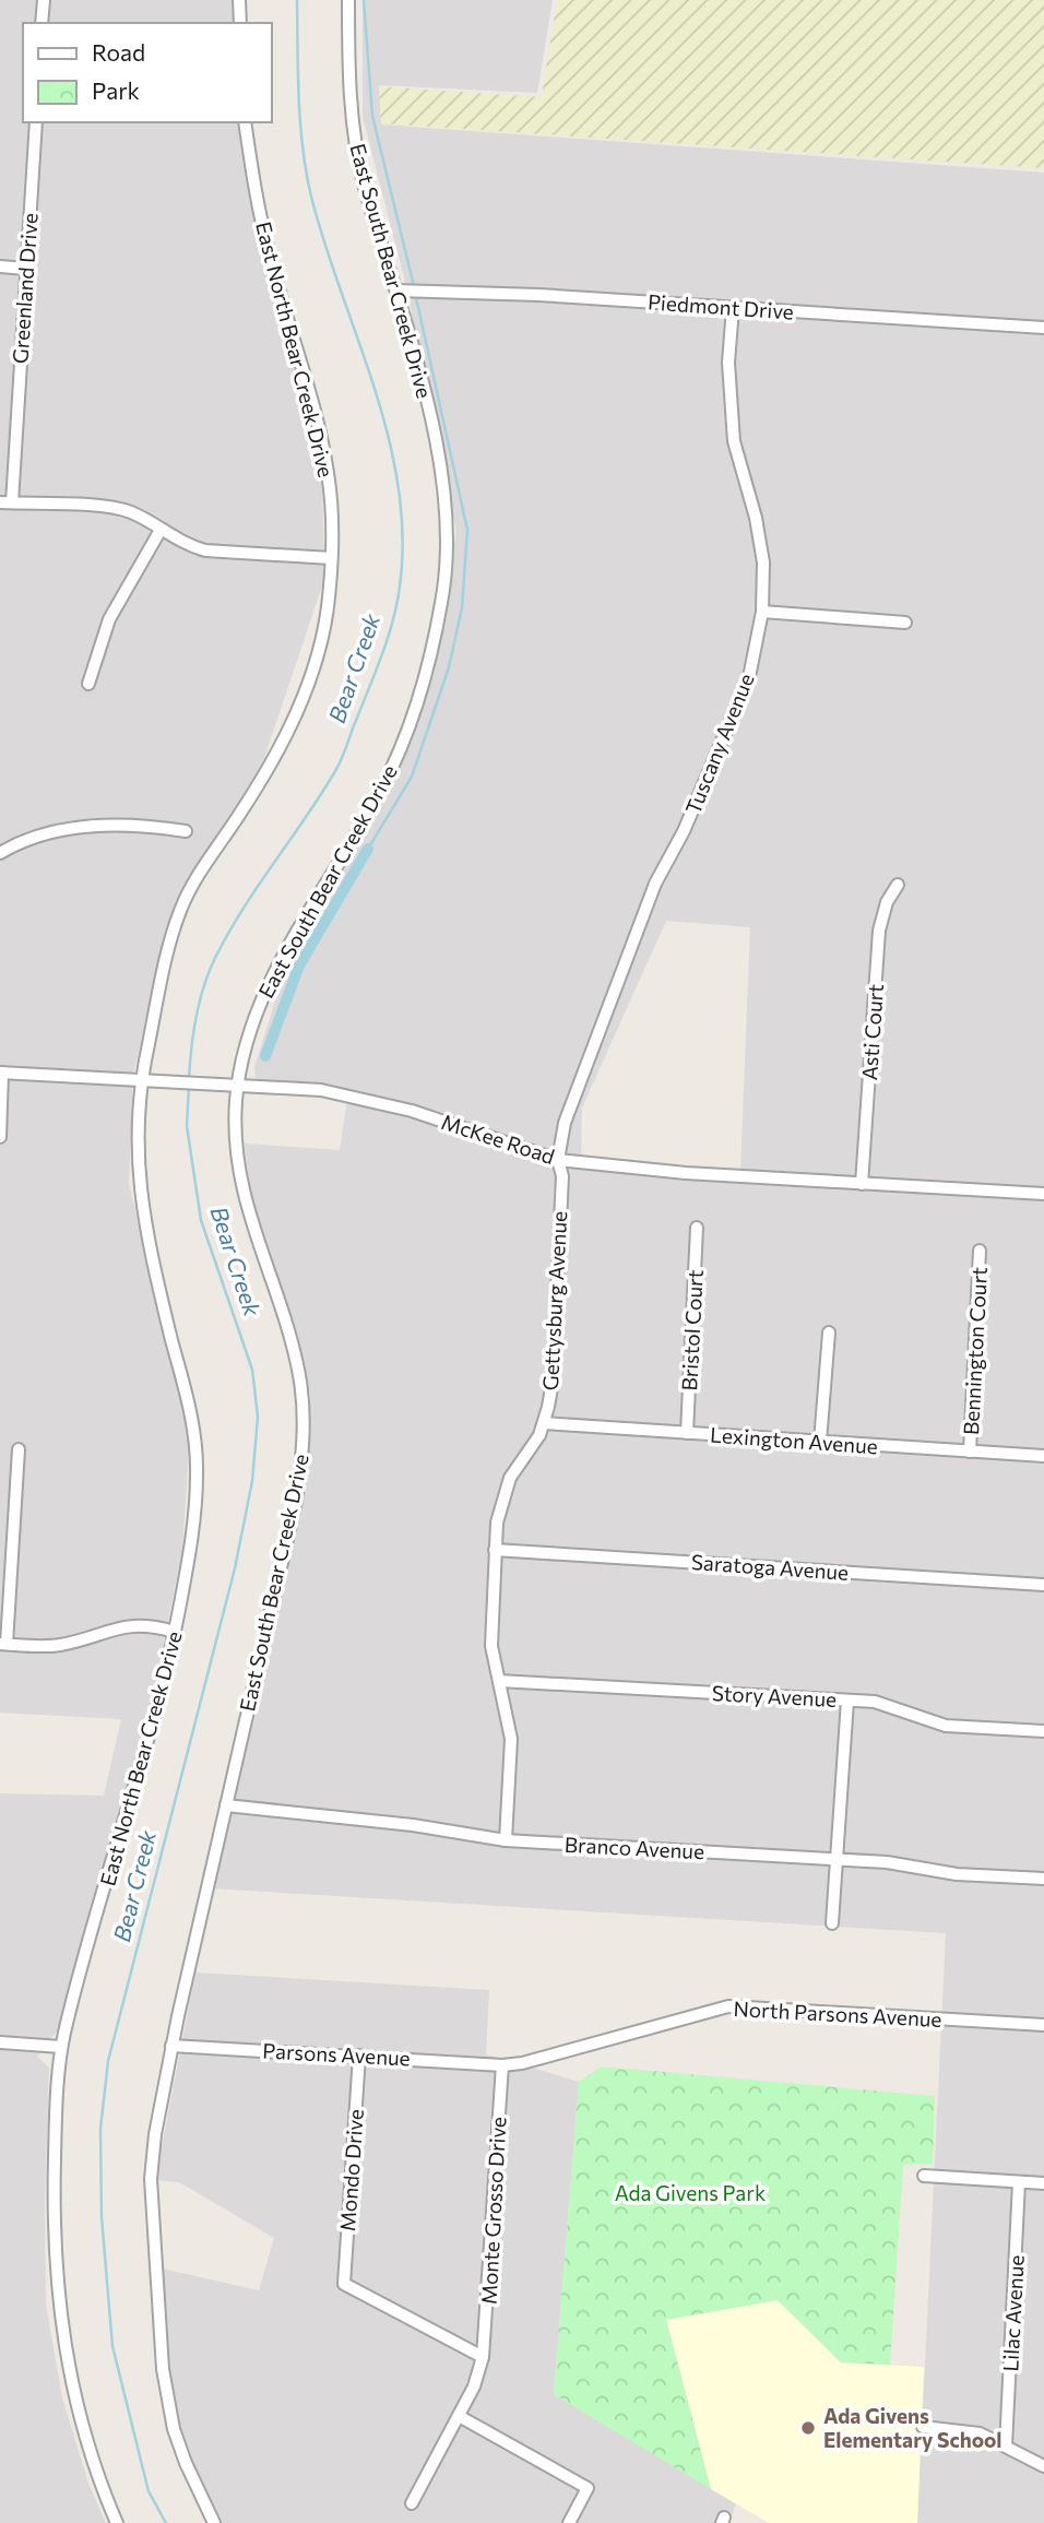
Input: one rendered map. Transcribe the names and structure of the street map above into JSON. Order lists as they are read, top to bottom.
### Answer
{
  "streets": {
    "street": [
      "East South Bear Creek Drive",
      "Greenland Drive",
      "Piedmont Drive",
      "East North Bear Creek Drive",
      "Tuscany Avenue",
      "Asti Court",
      "McKee Road",
      "Gettysburg Avenue",
      "Bristol Court",
      "Bennington Court",
      "Lexington Avenue",
      "Saratoga Avenue",
      "Story Avenue",
      "Branco Avenue",
      "North Parsons Avenue",
      "Parsons Avenue",
      "Mondo Drive",
      "Monte Grosso Drive",
      "Lilac Avenue"
    ]
  },
  "crossings": [
    ["East South Bear Creek Drive", "Piedmont Drive"],
    ["East South Bear Creek Drive", "McKee Road"],
    ["East South Bear Creek Drive", "Branco Avenue"],
    ["East South Bear Creek Drive", "Parsons Avenue"],
    ["Piedmont Drive", "Tuscany Avenue"],
    ["East North Bear Creek Drive", "McKee Road"],
    ["Tuscany Avenue", "McKee Road"],
    ["Tuscany Avenue", "Gettysburg Avenue"],
    ["Asti Court", "McKee Road"],
    ["McKee Road", "Gettysburg Avenue"],
    ["Gettysburg Avenue", "Lexington Avenue"],
    ["Gettysburg Avenue", "Saratoga Avenue"],
    ["Gettysburg Avenue", "Story Avenue"],
    ["Gettysburg Avenue", "Branco Avenue"],
    ["Bristol Court", "Lexington Avenue"],
    ["Bennington Court", "Lexington Avenue"],
    ["North Parsons Avenue", "Parsons Avenue"],
    ["North Parsons Avenue", "Monte Grosso Drive"],
    ["Parsons Avenue", "Mondo Drive"],
    ["Parsons Avenue", "Monte Grosso Drive"],
    ["Mondo Drive", "Monte Grosso Drive"]
  ],
  "water": ["Bear Creek"],
  "parks": ["Ada Givens Park"],
  "places": ["Ada Givens Elementary School"],
  "legend": ["Road", "Park"]
}
